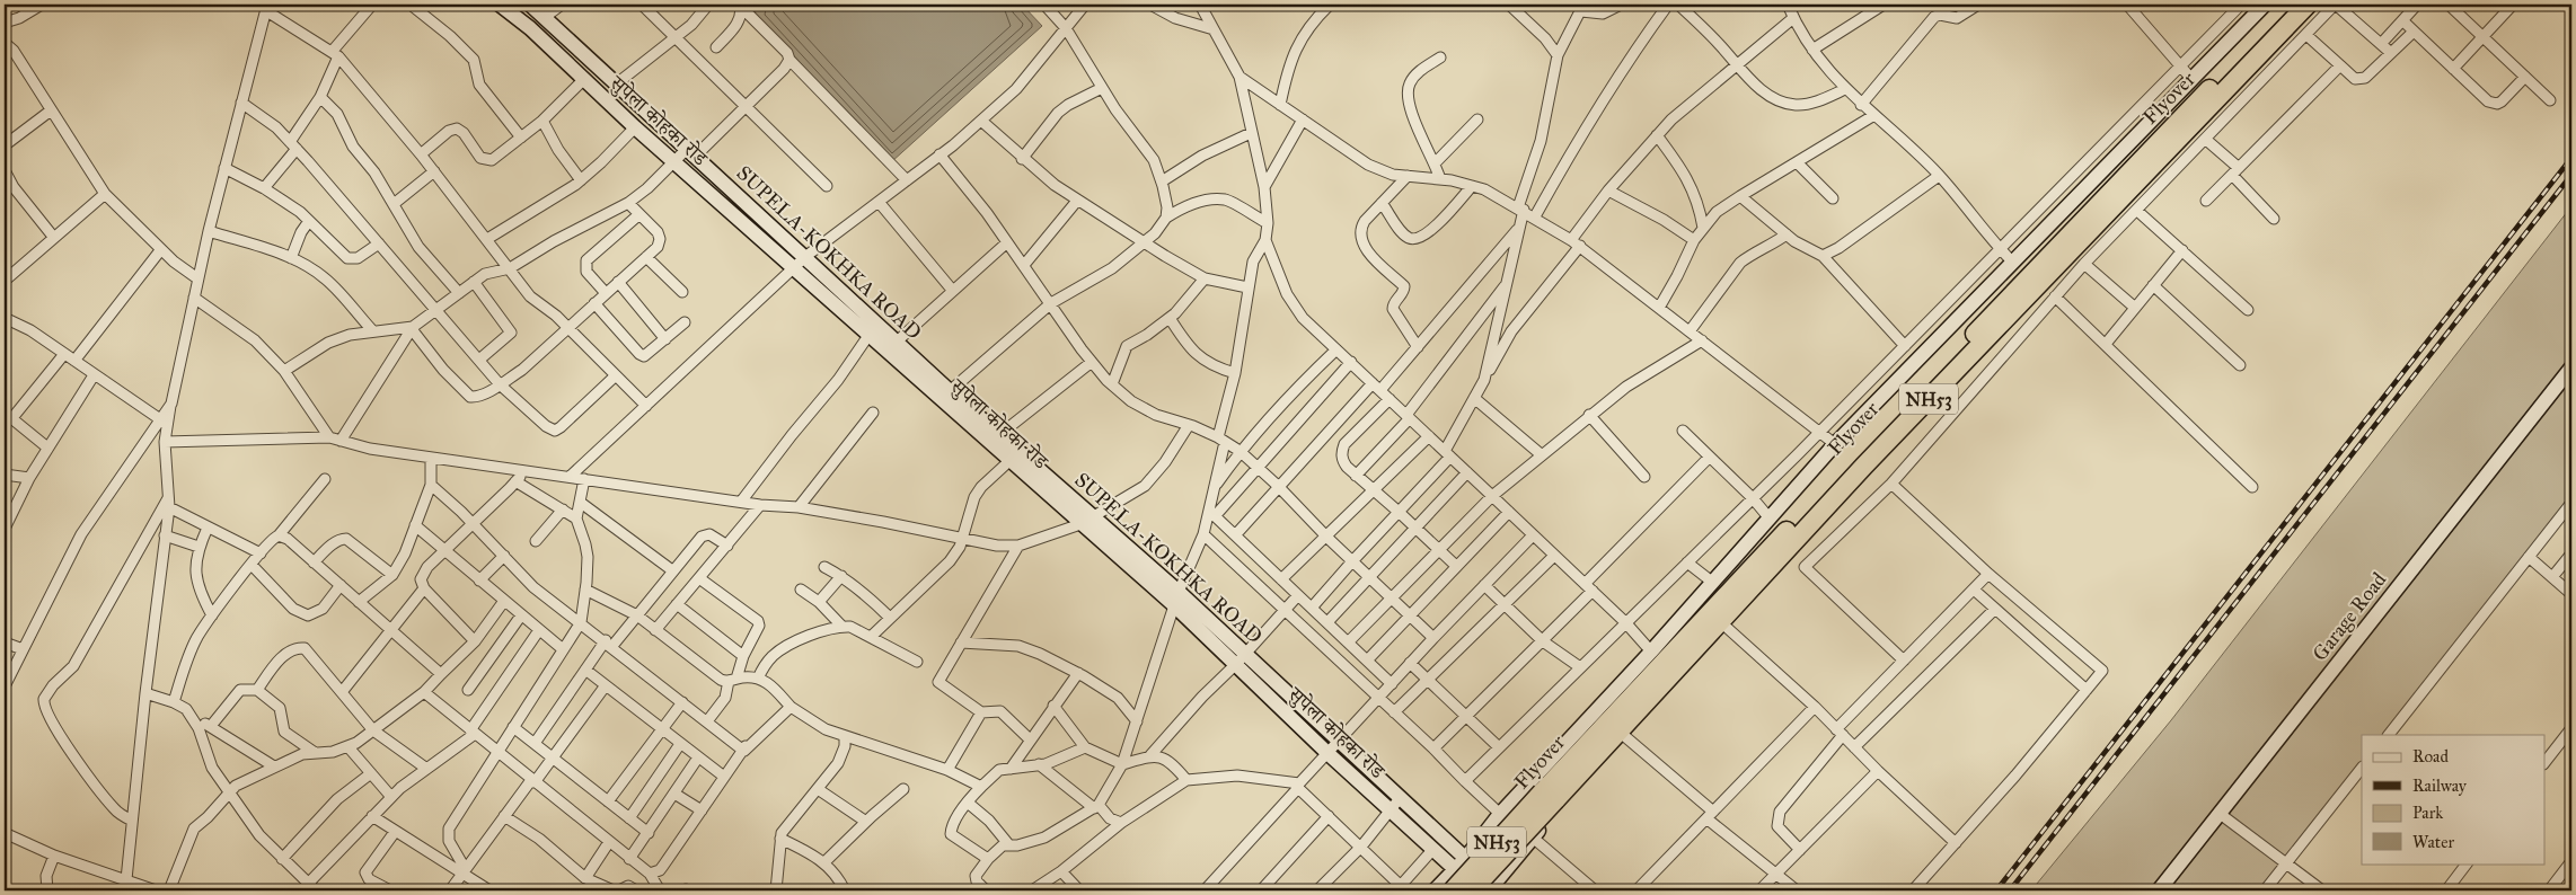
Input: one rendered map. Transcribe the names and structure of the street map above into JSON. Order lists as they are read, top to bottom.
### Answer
{
  "streets": {
    "highway": ["Flyover", "NH53"],
    "street": ["सुपेला कोहका रोड", "SUPELA-KOKHKA ROAD", "Garage Road"]
  },
  "crossings": [
    ["Flyover", "SUPELA-KOKHKA ROAD"],
    ["सुपेला कोहका रोड", "SUPELA-KOKHKA ROAD"]
  ],
  "legend": [
    "Road",
    "Railway",
    "Park",
    "Water"
  ]
}
